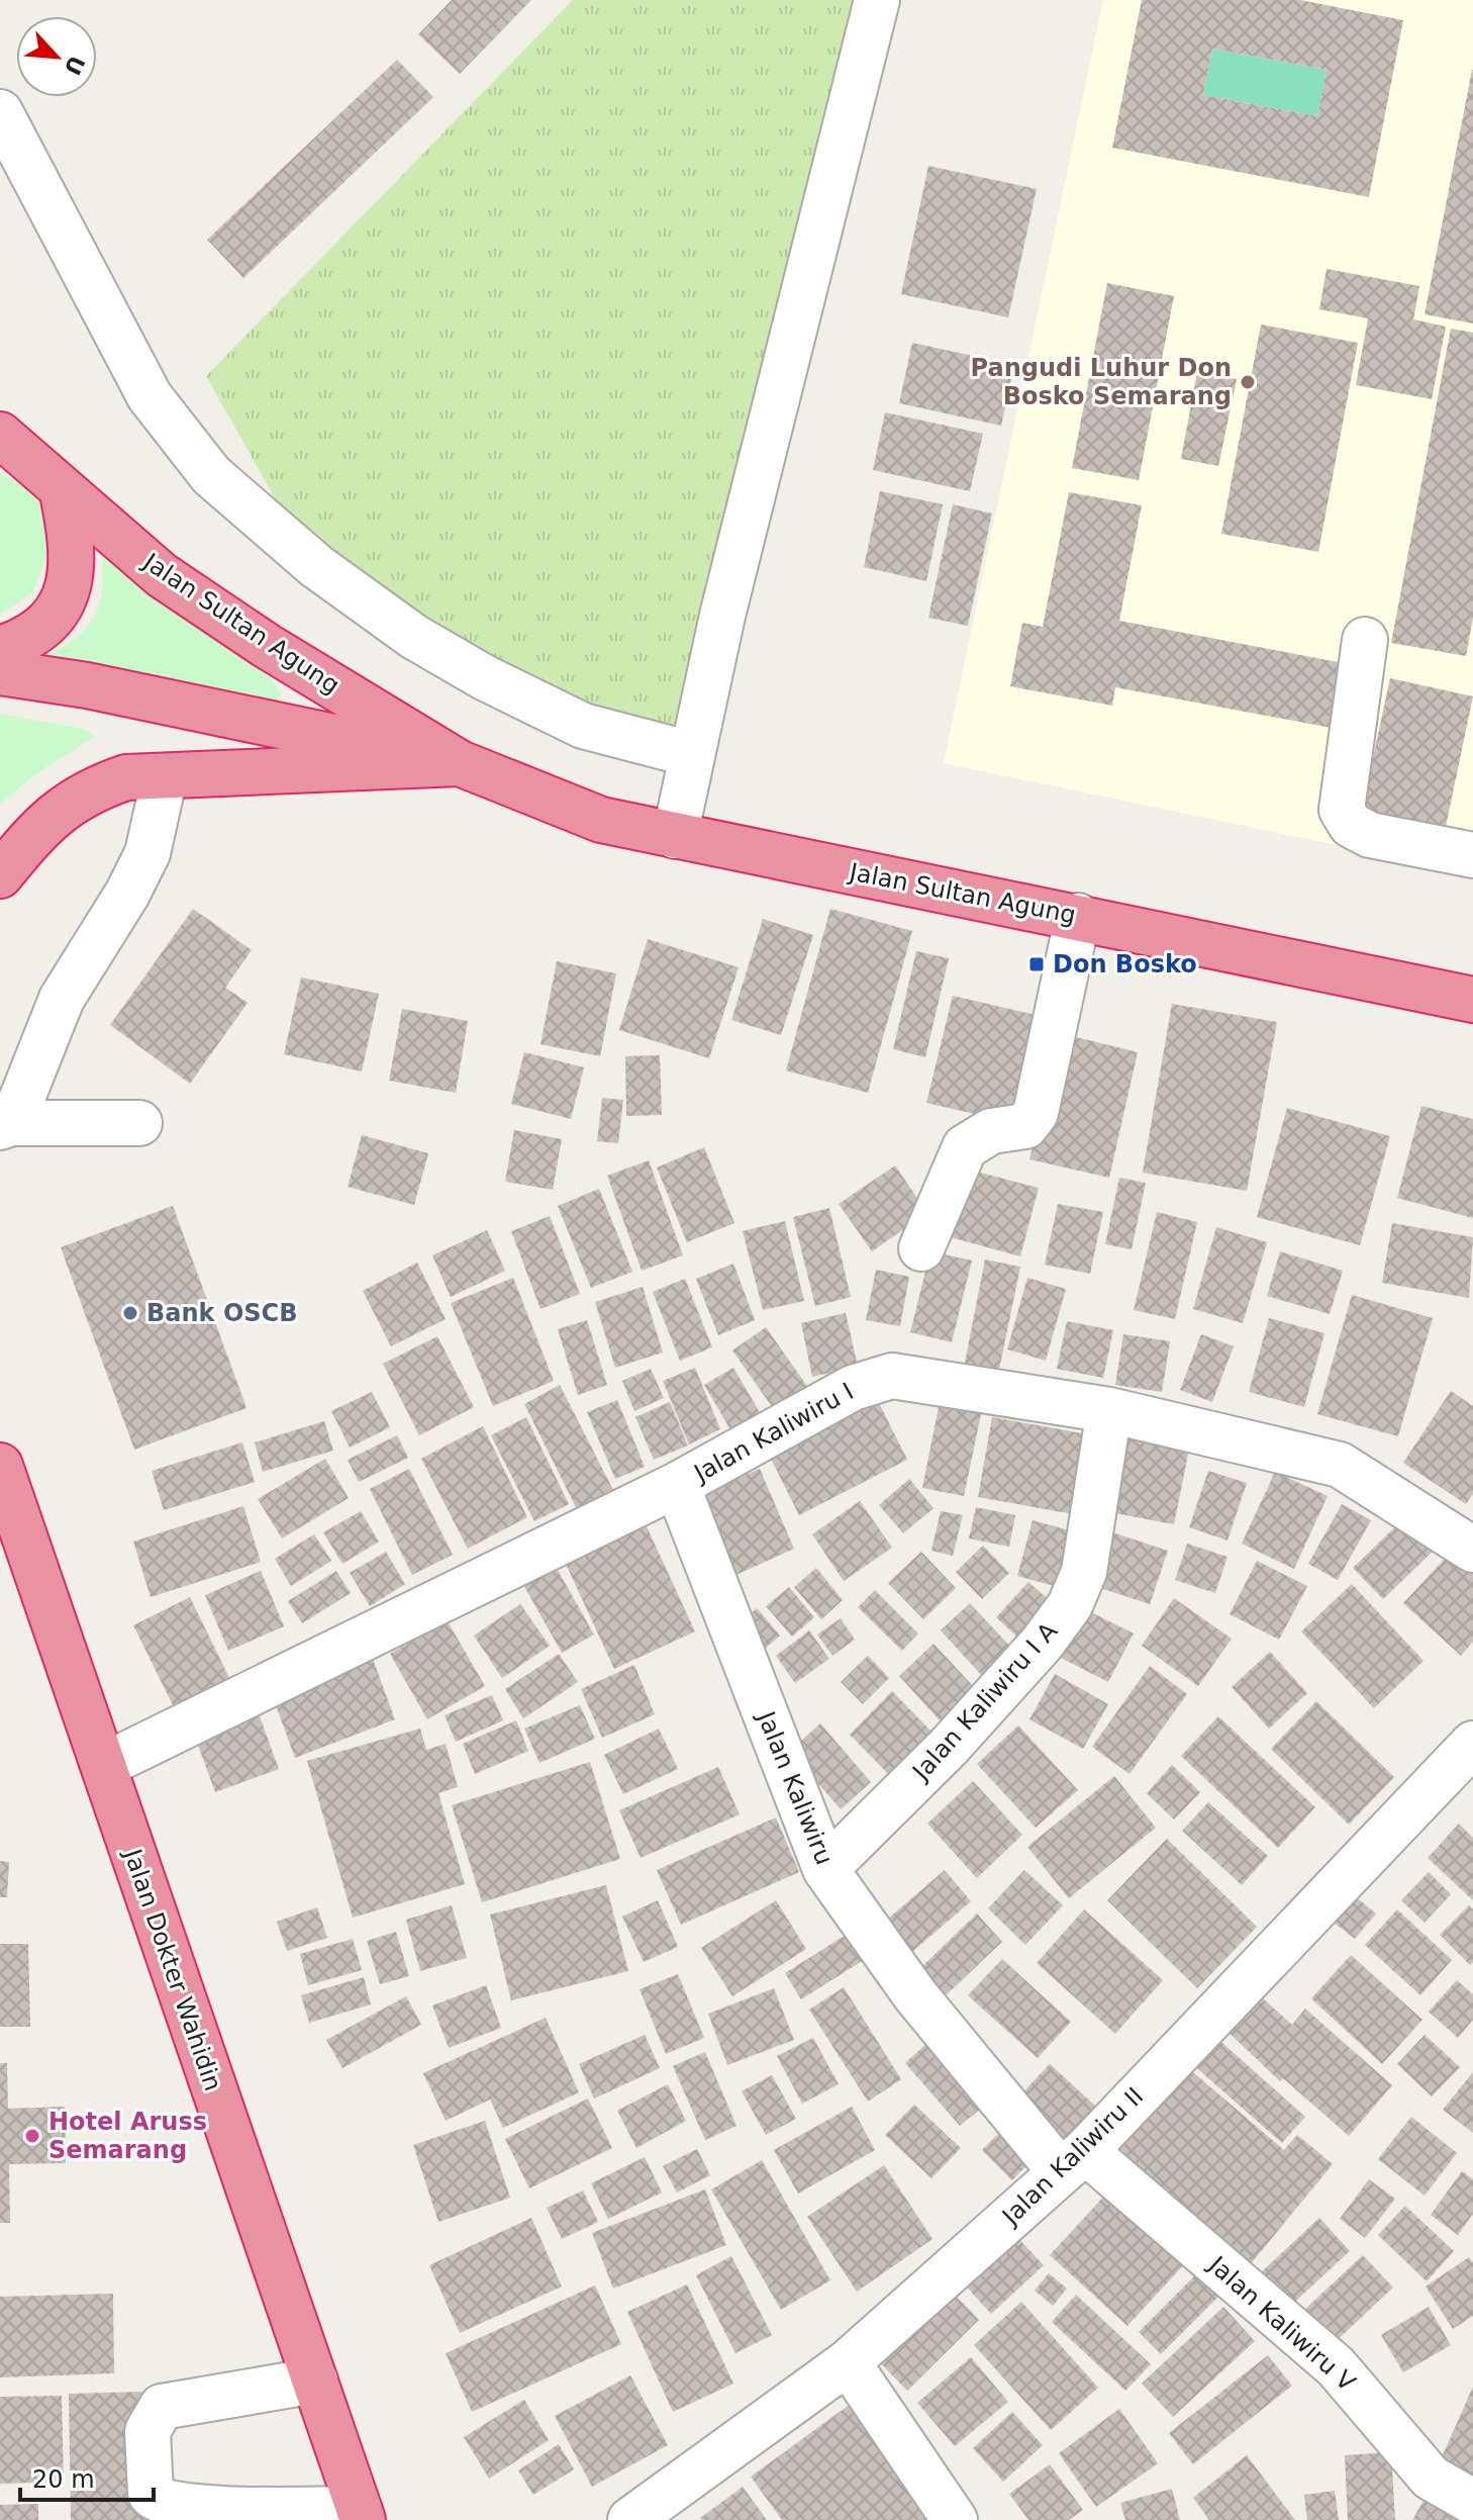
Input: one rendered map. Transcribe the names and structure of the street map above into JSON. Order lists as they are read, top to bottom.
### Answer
{
  "streets": {
    "highway": ["Jalan Sultan Agung", "Jalan Dokter Wahidin"],
    "street": [
      "Jalan Kaliwiru I",
      "Jalan Kaliwiru I A",
      "Jalan Kaliwiru",
      "Jalan Kaliwiru II",
      "Jalan Kaliwiru V"
    ]
  },
  "crossings": [
    ["Jalan Kaliwiru I", "Jalan Kaliwiru I A"],
    ["Jalan Kaliwiru I", "Jalan Kaliwiru"],
    ["Jalan Kaliwiru I", "Jalan Dokter Wahidin"],
    ["Jalan Kaliwiru I A", "Jalan Kaliwiru"],
    ["Jalan Kaliwiru", "Jalan Kaliwiru II"],
    ["Jalan Kaliwiru", "Jalan Kaliwiru V"],
    ["Jalan Kaliwiru II", "Jalan Kaliwiru V"]
  ],
  "places": {
    "other": ["Pangudi Luhur Don Bosko Semarang", "Bank OSCB", "Hotel Aruss Semarang"],
    "transit": ["Don Bosko"]
  },
  "scale_bar": "20 m",
  "north": "bottom right"
}
